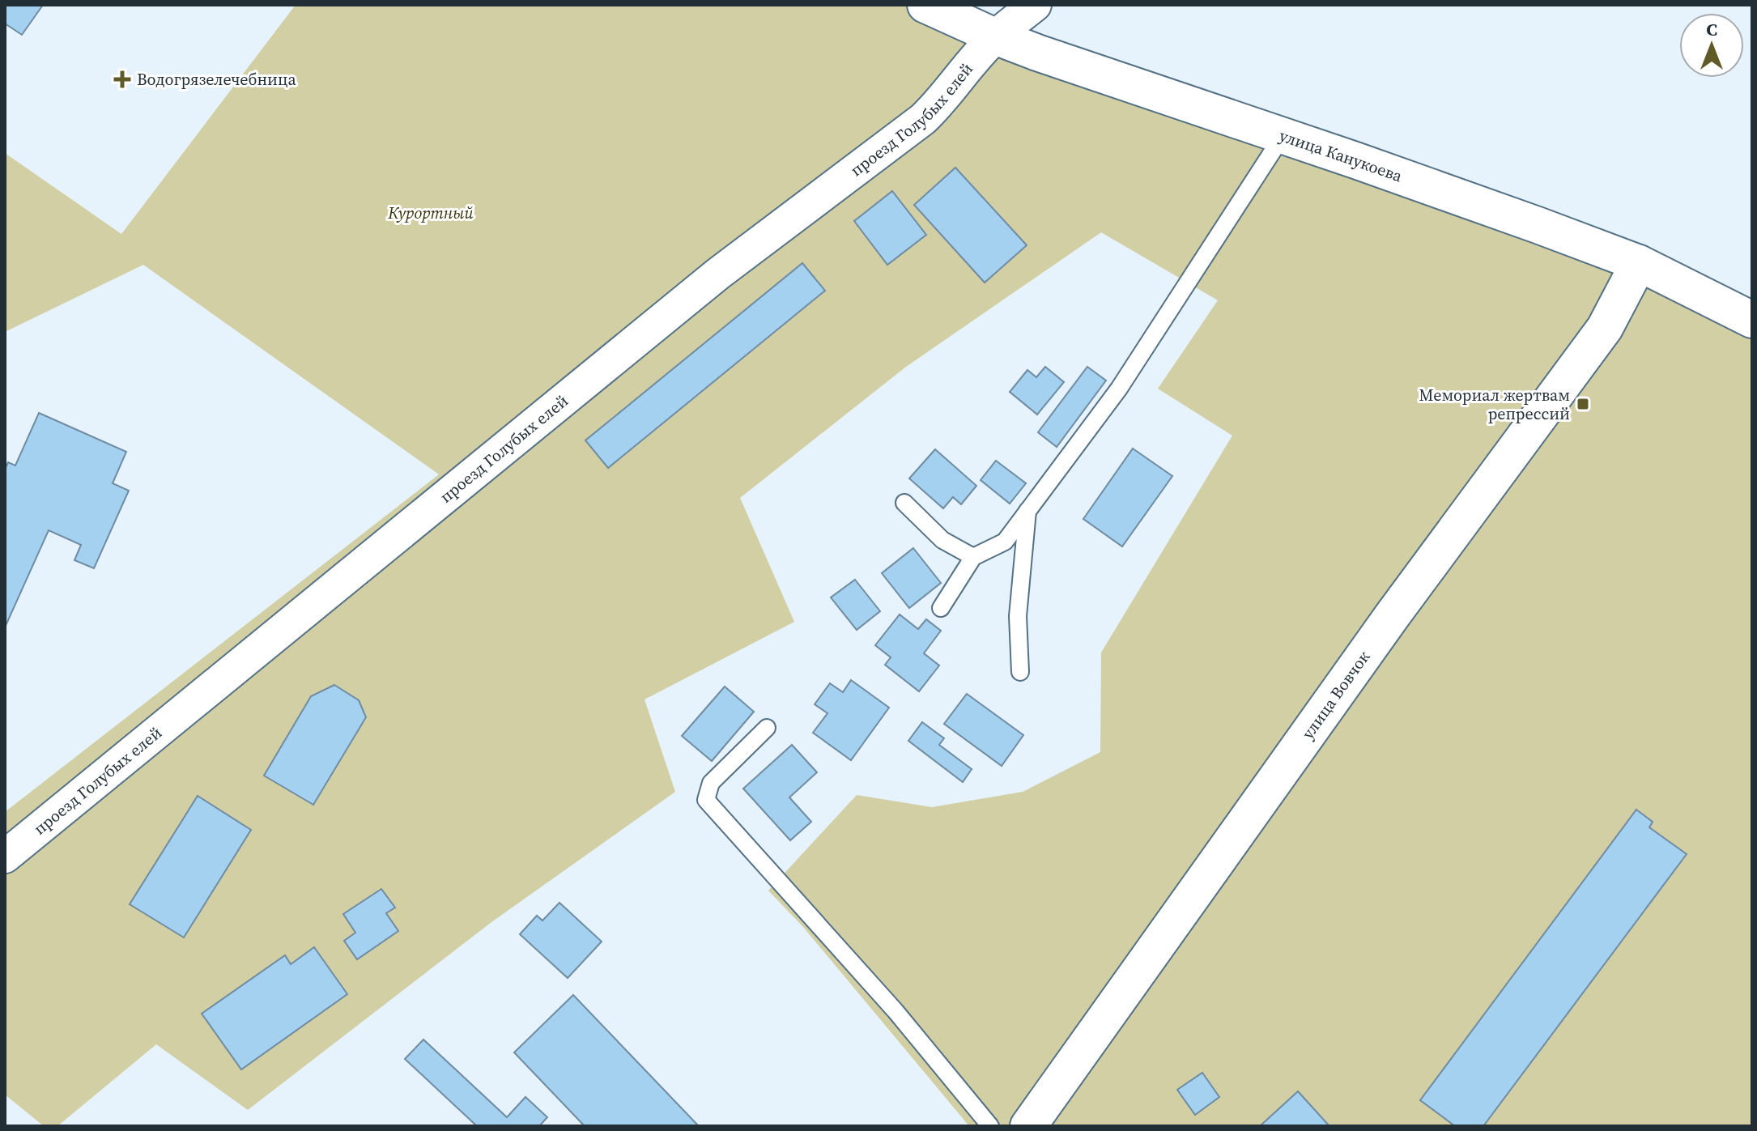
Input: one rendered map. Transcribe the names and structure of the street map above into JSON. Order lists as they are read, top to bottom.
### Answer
{
  "streets": {
    "street": ["проезд Голубых елей", "улица Канукоева", "улица Вовчок"]
  },
  "crossings": [
    ["проезд Голубых елей", "улица Канукоева"],
    ["улица Канукоева", "улица Вовчок"]
  ],
  "parks": ["Курортный"],
  "places": {
    "health": ["Водогрязелечебница"],
    "transit": ["Мемориал жертвам репрессий"]
  },
  "north": "top"
}
